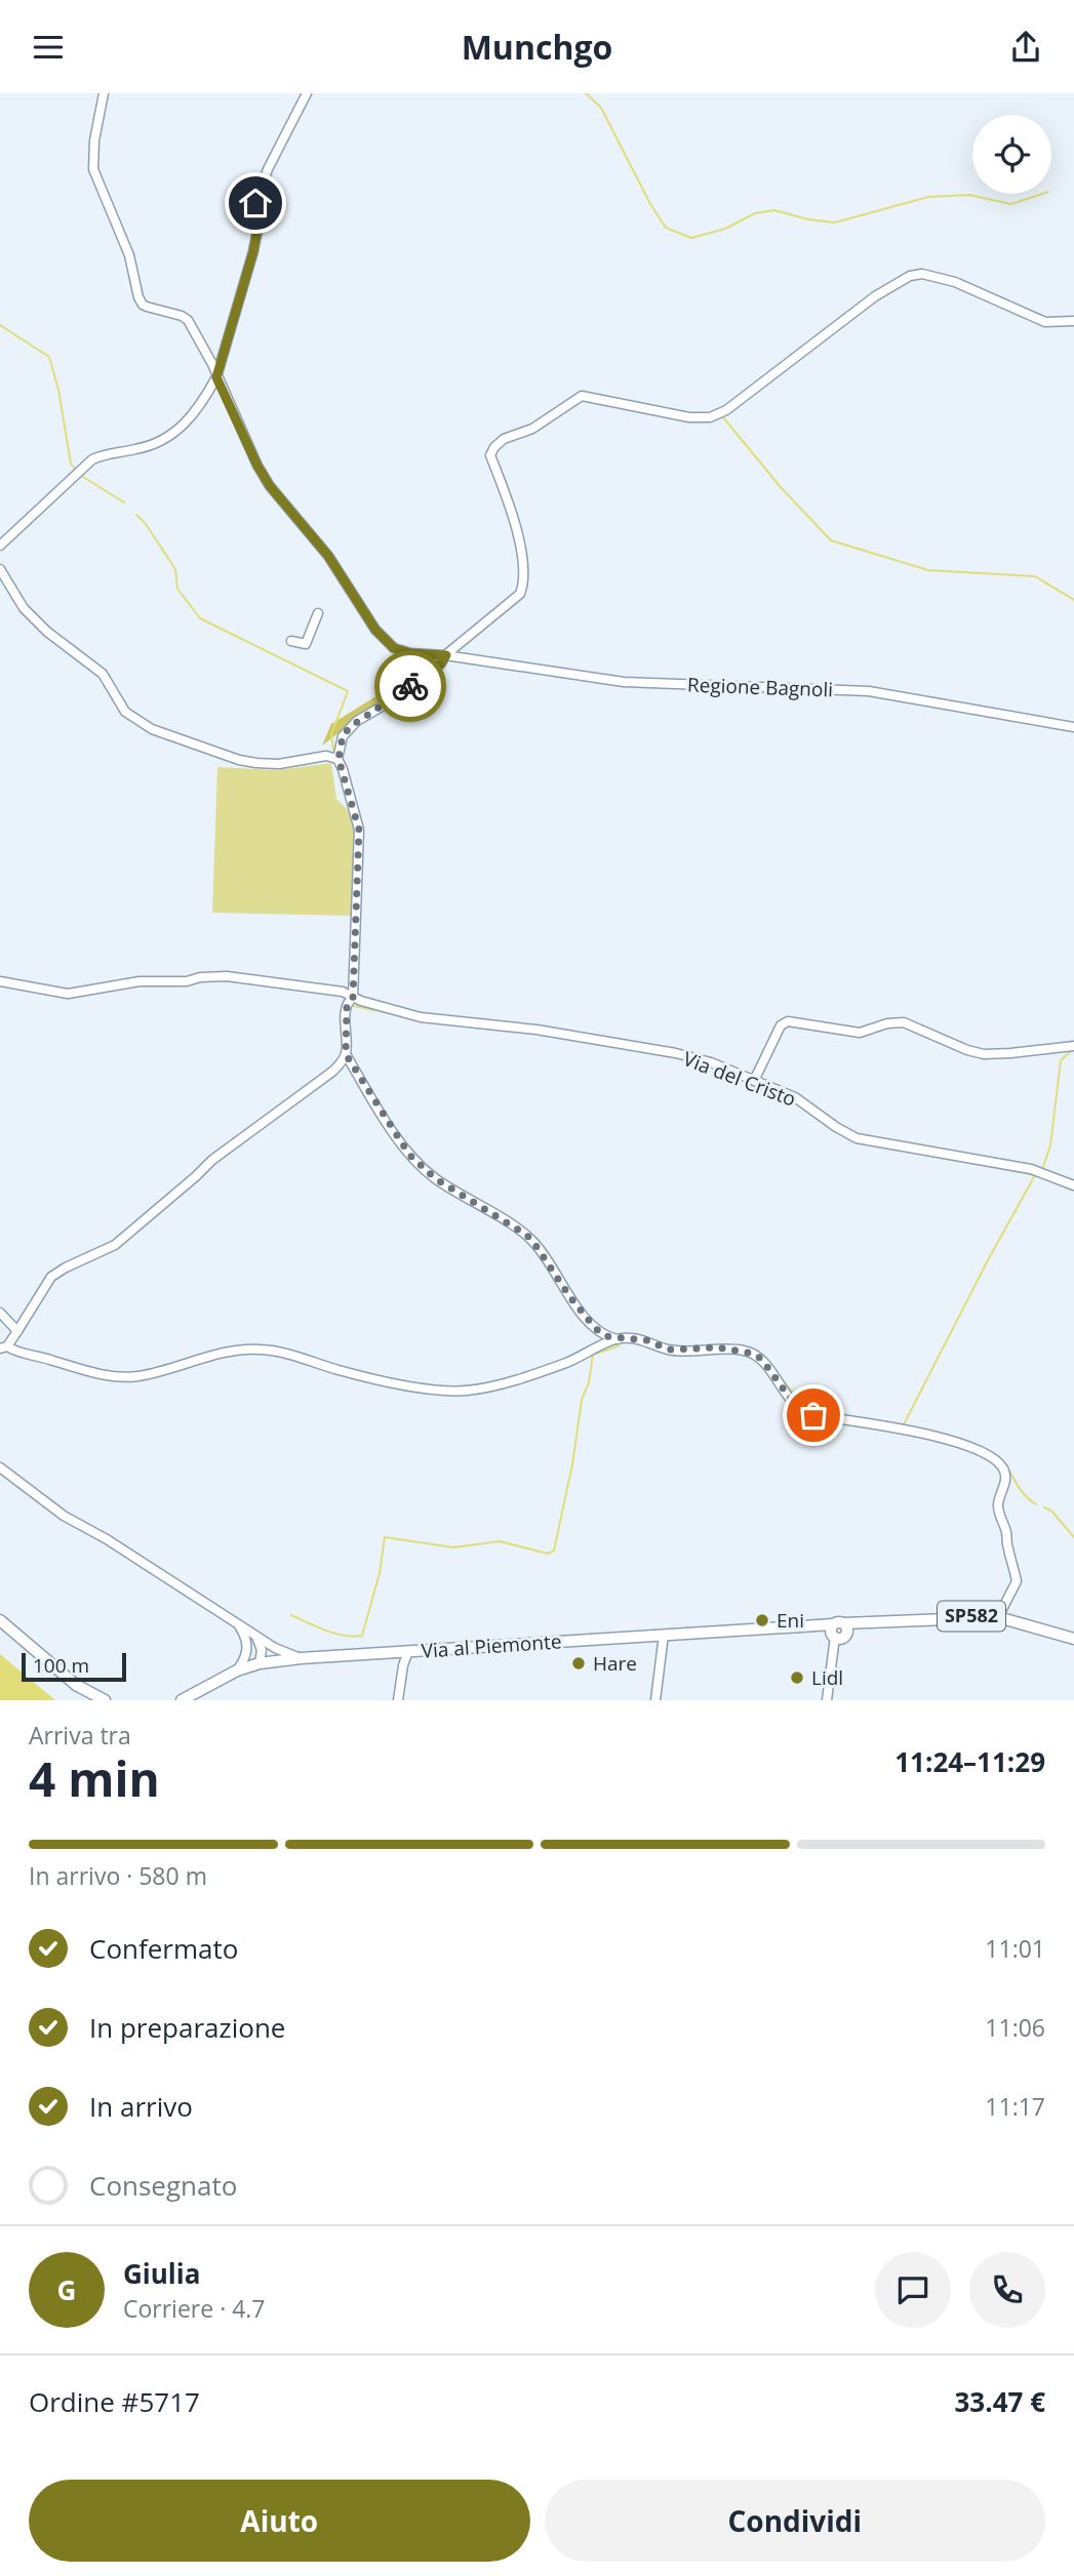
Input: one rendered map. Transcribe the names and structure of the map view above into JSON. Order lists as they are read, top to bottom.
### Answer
{
  "streets": {
    "main road": ["SP582", "Via al Piemonte"],
    "street": ["Regione Bagnoli", "Via del Cristo"]
  },
  "places": ["Eni", "Hare", "Lidl"],
  "scale_bar": "100 m",
  "page": {
    "header": "Munchgo",
    "scale": "100 m",
    "heading": ["4 min", "Arriva tra", "11:24–11:29"],
    "panel": [
      "Giulia",
      "Corriere · 4.7",
      "Ordine #5717",
      "33.47 €"
    ],
    "bar": "In arrivo · 580 m",
    "list": [
      ["Confermato", "11:01"],
      ["In preparazione", "11:06"],
      ["In arrivo", "11:17"],
      "Consegnato"
    ],
    "round": "G",
    "buttons": ["Aiuto", "Condividi"]
  }
}
